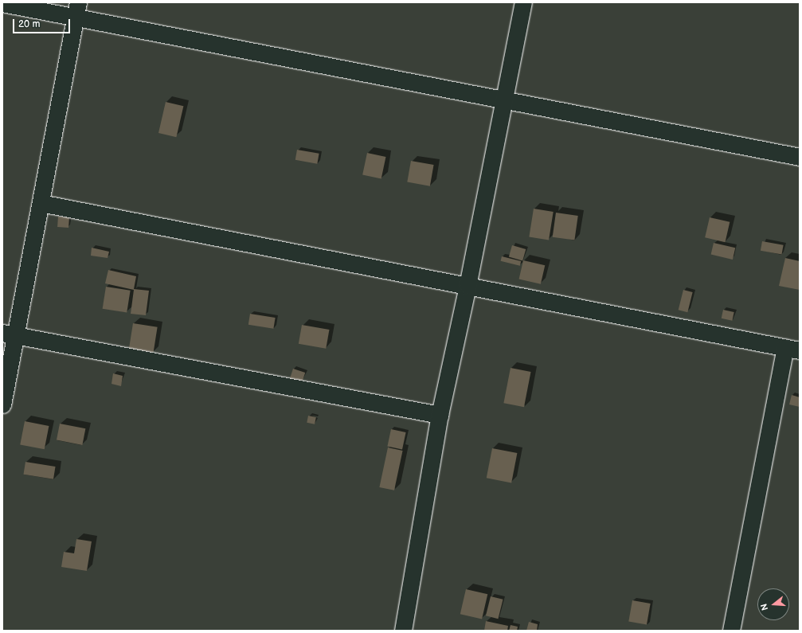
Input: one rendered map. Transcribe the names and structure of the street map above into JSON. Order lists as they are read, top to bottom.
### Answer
{
  "scale_bar": "20 m",
  "north": "left"
}
